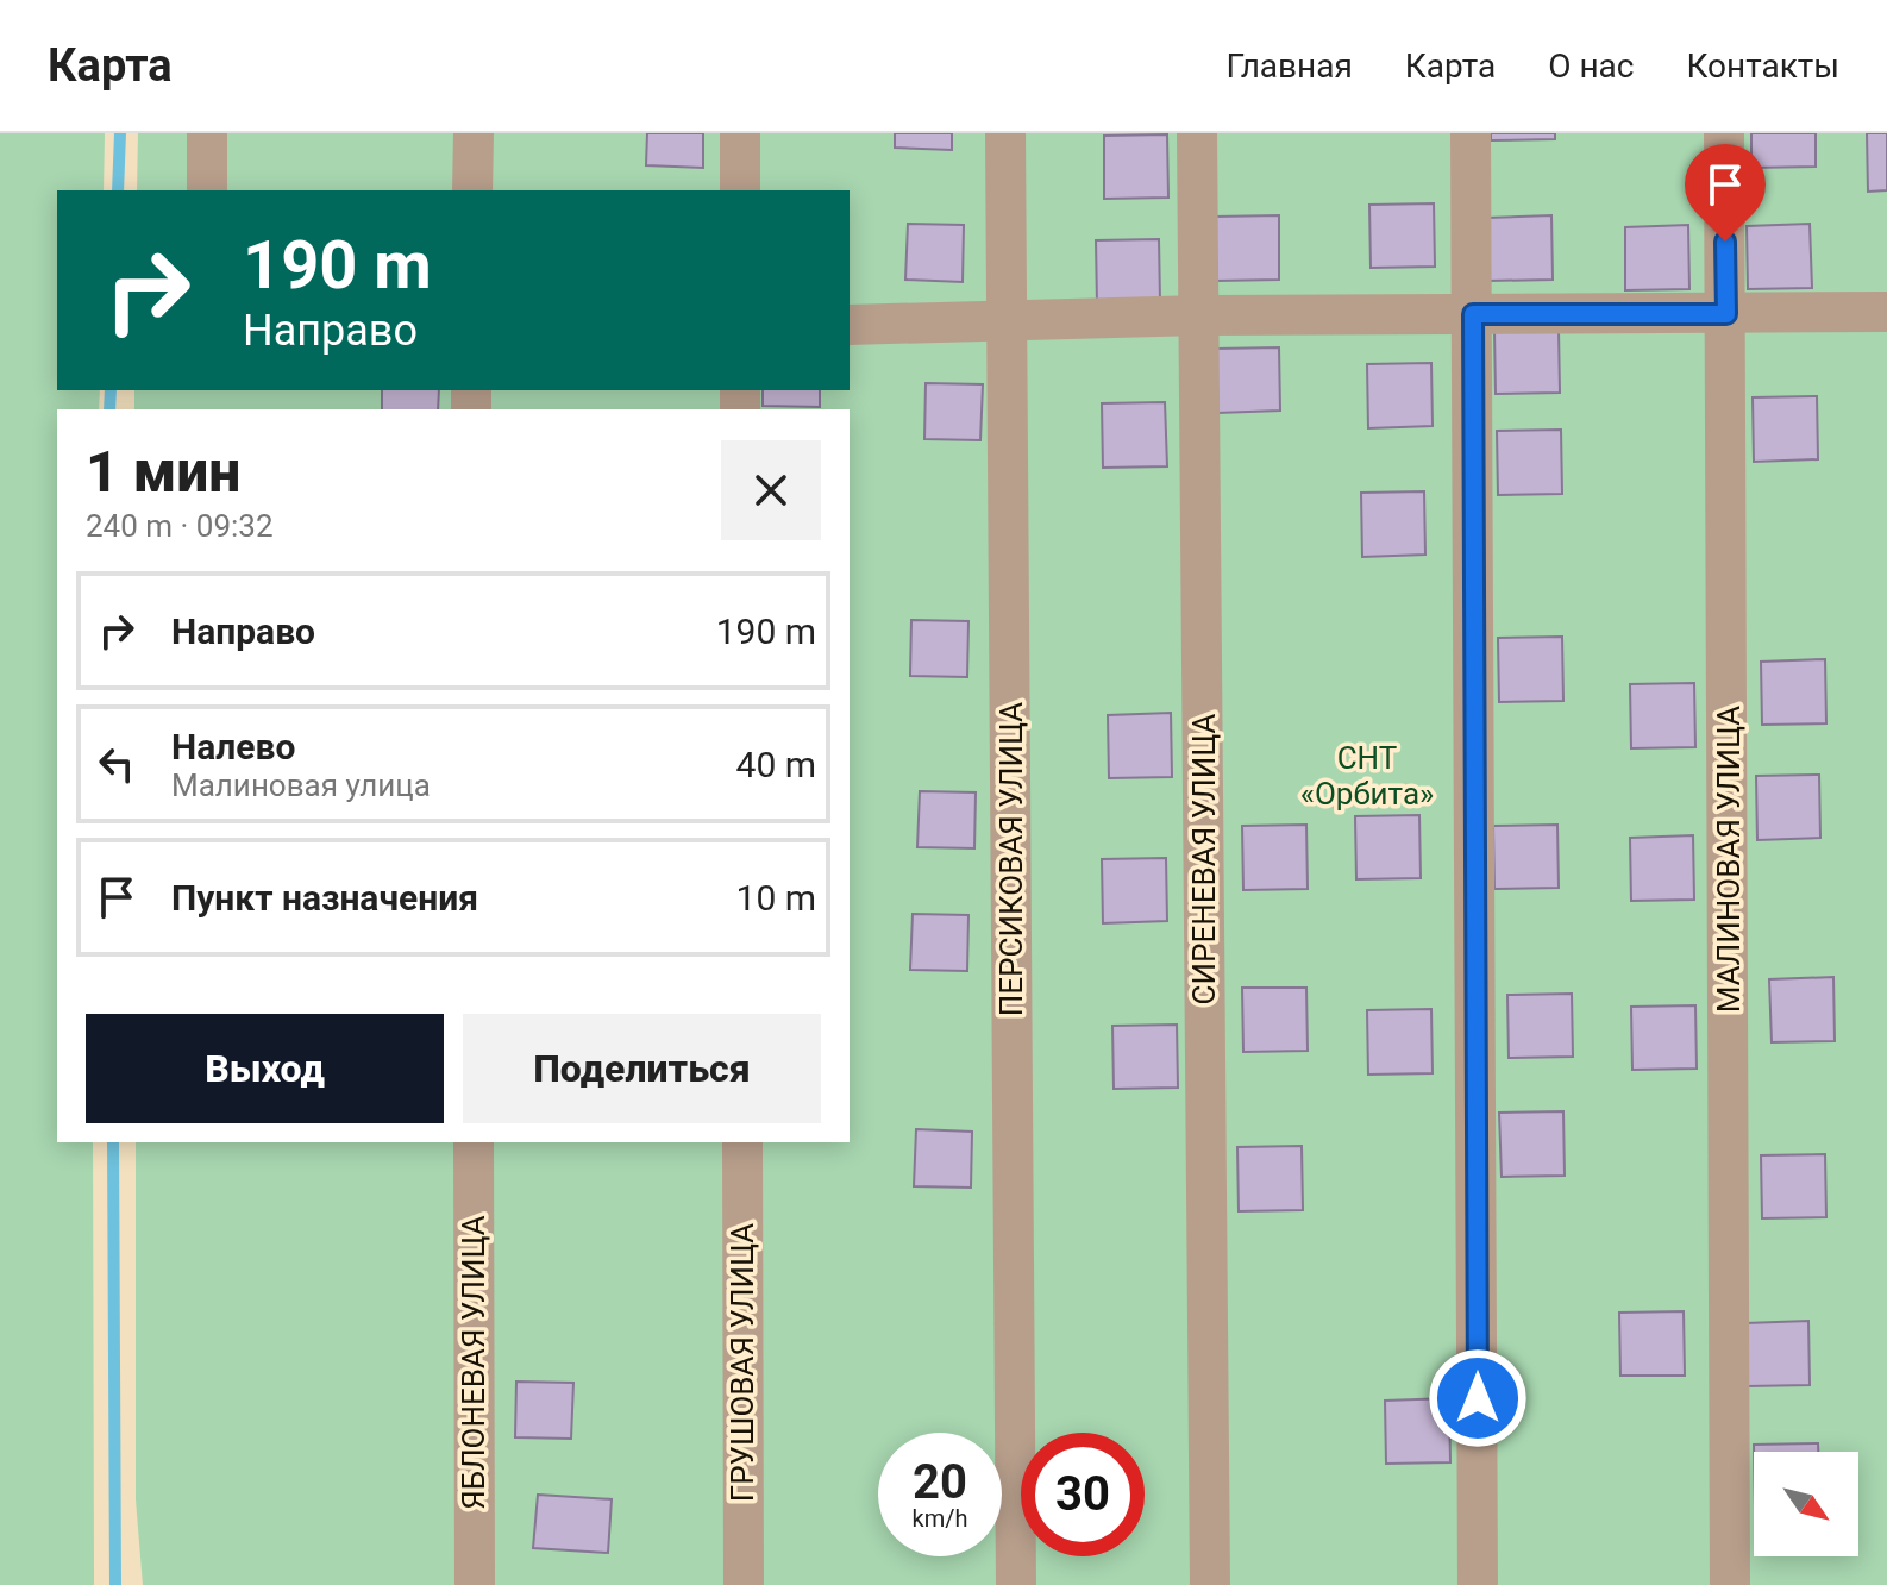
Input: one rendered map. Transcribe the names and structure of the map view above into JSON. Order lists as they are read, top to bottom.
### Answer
{
  "streets": {
    "street": [
      "ПЕРСИКОВАЯ УЛИЦА",
      "СИРЕНЕВАЯ УЛИЦА",
      "МАЛИНОВАЯ УЛИЦА",
      "ЯБЛОНЕВАЯ УЛИЦА",
      "ГРУШОВАЯ УЛИЦА"
    ]
  },
  "parks": ["СНТ «Орбита»"],
  "north": "bottom right",
  "page": {
    "header": "Карта",
    "nav": [
      "Главная",
      "Карта",
      "О нас",
      "Контакты"
    ],
    "turn": ["190 m", "Направо"],
    "heading": ["1 мин", "240 m · 09:32"],
    "list": [
      {
        "name": "Направо",
        "value": "190 m"
      },
      {
        "name": "Налево",
        "note": "Малиновая улица",
        "value": "40 m"
      },
      {
        "name": "Пункт назначения",
        "value": "10 m"
      }
    ],
    "buttons": ["Выход", "Поделиться"],
    "speed": "20 km/h",
    "limit": "30"
  }
}
